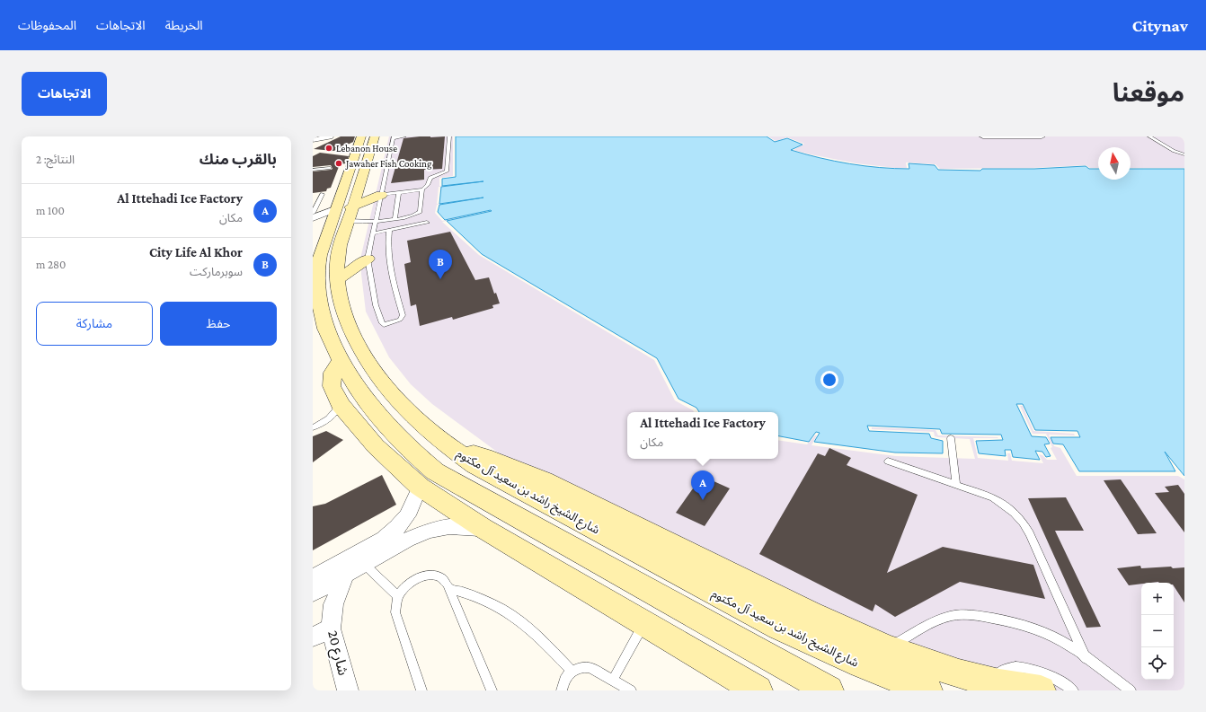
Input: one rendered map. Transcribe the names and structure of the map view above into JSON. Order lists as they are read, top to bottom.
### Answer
{
  "streets": {
    "main road": ["شارع الشيخ راشد بن سعيد آل مكتوم"],
    "street": ["شارع 20"]
  },
  "places": ["Lebanon House", "Jawaher Fish Cooking"],
  "north": "top",
  "page": {
    "header": "Citynav",
    "nav": ["الخريطة", "الاتجاهات", "المحفوظات"],
    "title": "موقعنا",
    "buttons": [
      "الاتجاهات",
      ["حفظ", "مشاركة"]
    ],
    "heading": ["بالقرب منك", "النتائج: 2"],
    "list": [
      {
        "mark": "A",
        "name": "Al Ittehadi Ice Factory",
        "note": "مكان",
        "value": "100 m"
      },
      {
        "mark": "B",
        "name": "City Life Al Khor",
        "note": "سوبرماركت",
        "value": "280 m"
      }
    ],
    "pins": ["B", "A"],
    "popup": ["Al Ittehadi Ice Factory", "مكان"],
    "map_buttons": ["+", "−"]
  }
}
